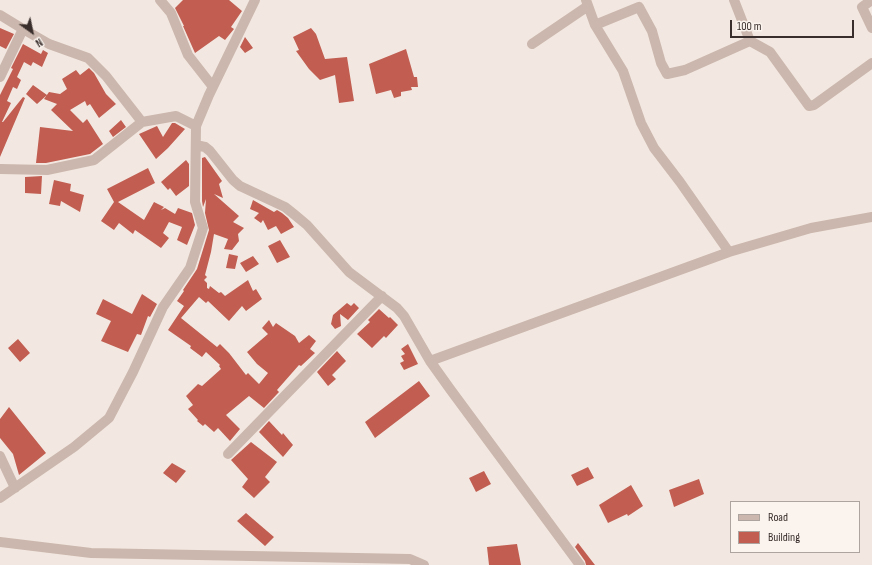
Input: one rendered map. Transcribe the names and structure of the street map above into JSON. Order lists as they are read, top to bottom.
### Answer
{
  "legend": ["Road", "Building"],
  "scale_bar": "100 m",
  "north": "bottom right"
}
